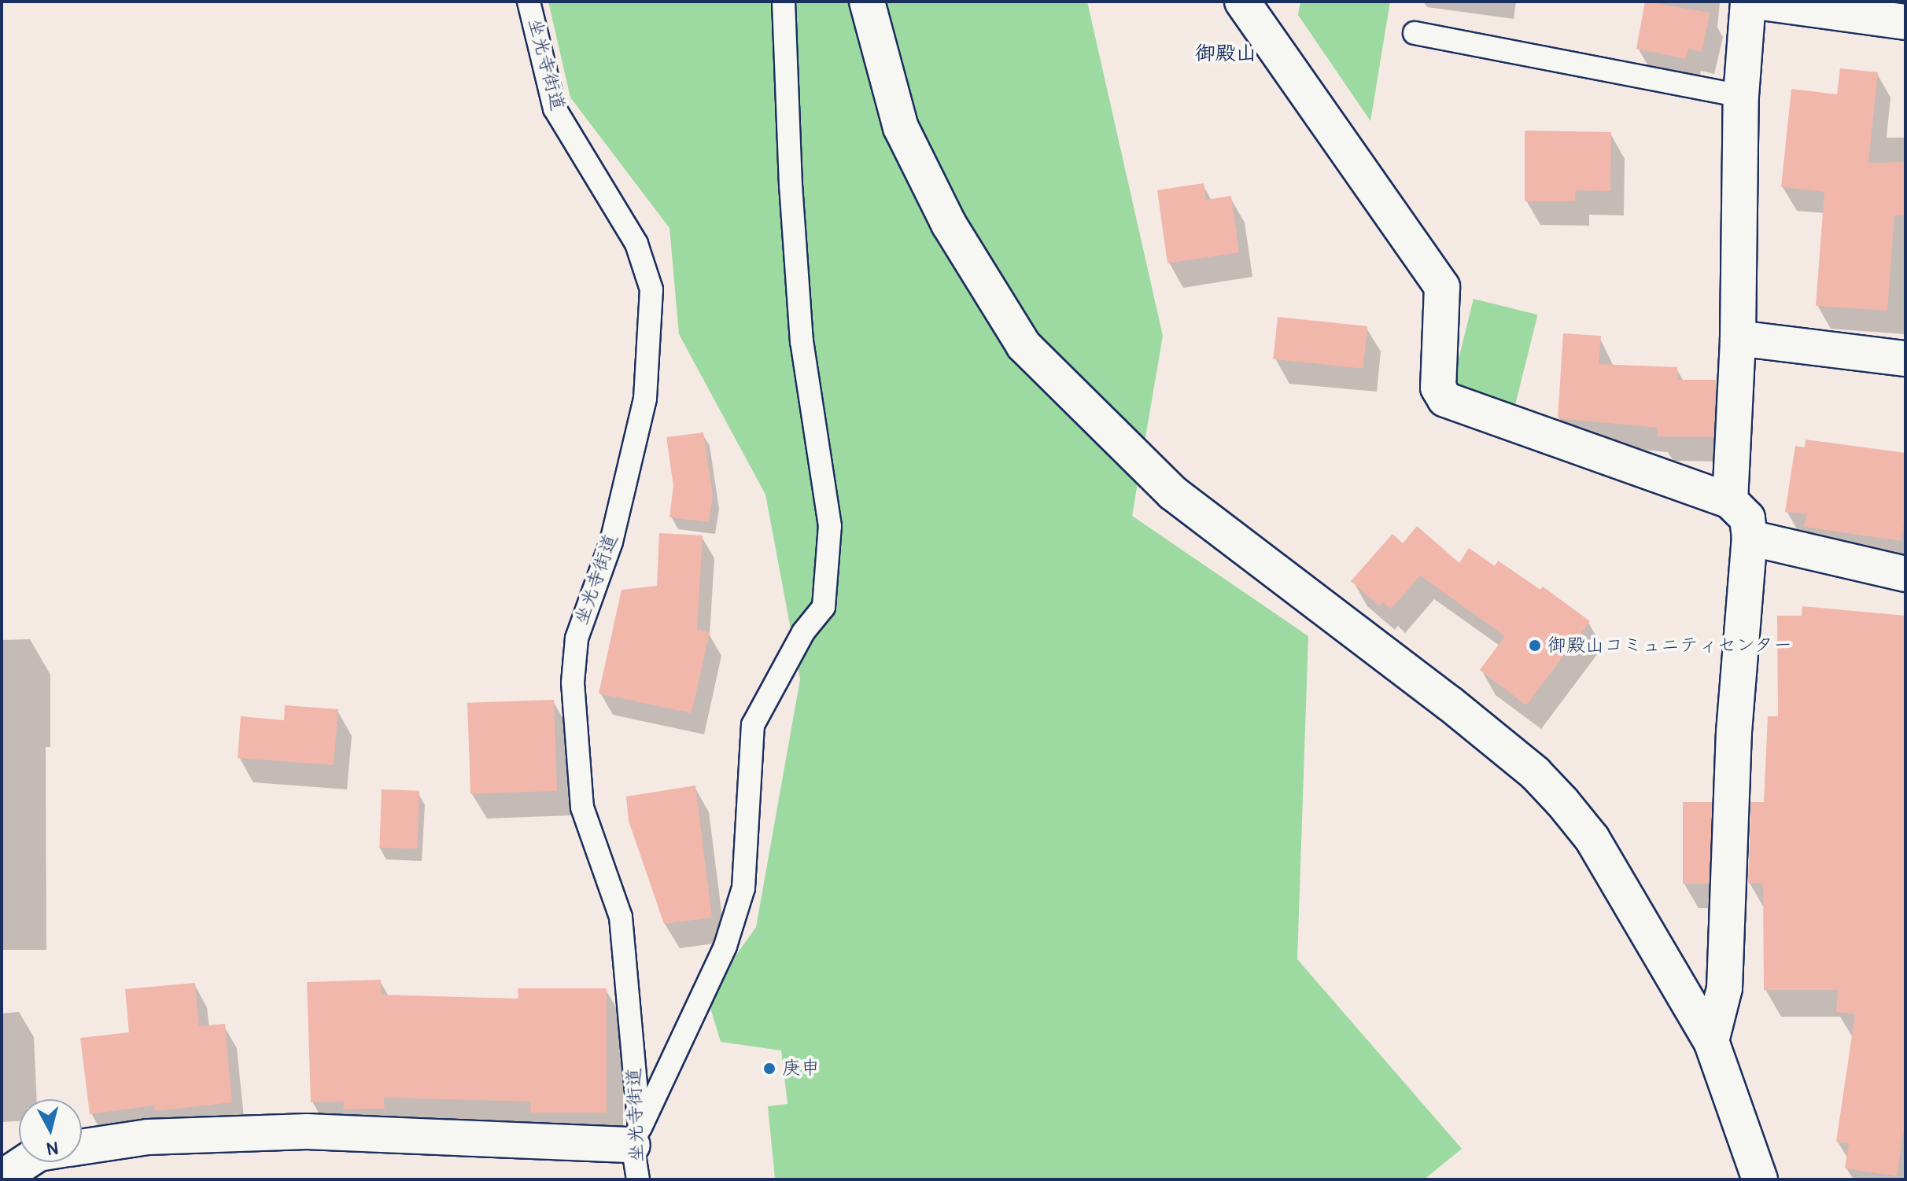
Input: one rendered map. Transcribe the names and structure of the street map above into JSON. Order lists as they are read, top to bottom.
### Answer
{
  "streets": {
    "lane": ["坐光寺街道"]
  },
  "districts": ["御殿山"],
  "places": ["御殿山コミュニティセンター", "庚申"],
  "north": "bottom"
}
